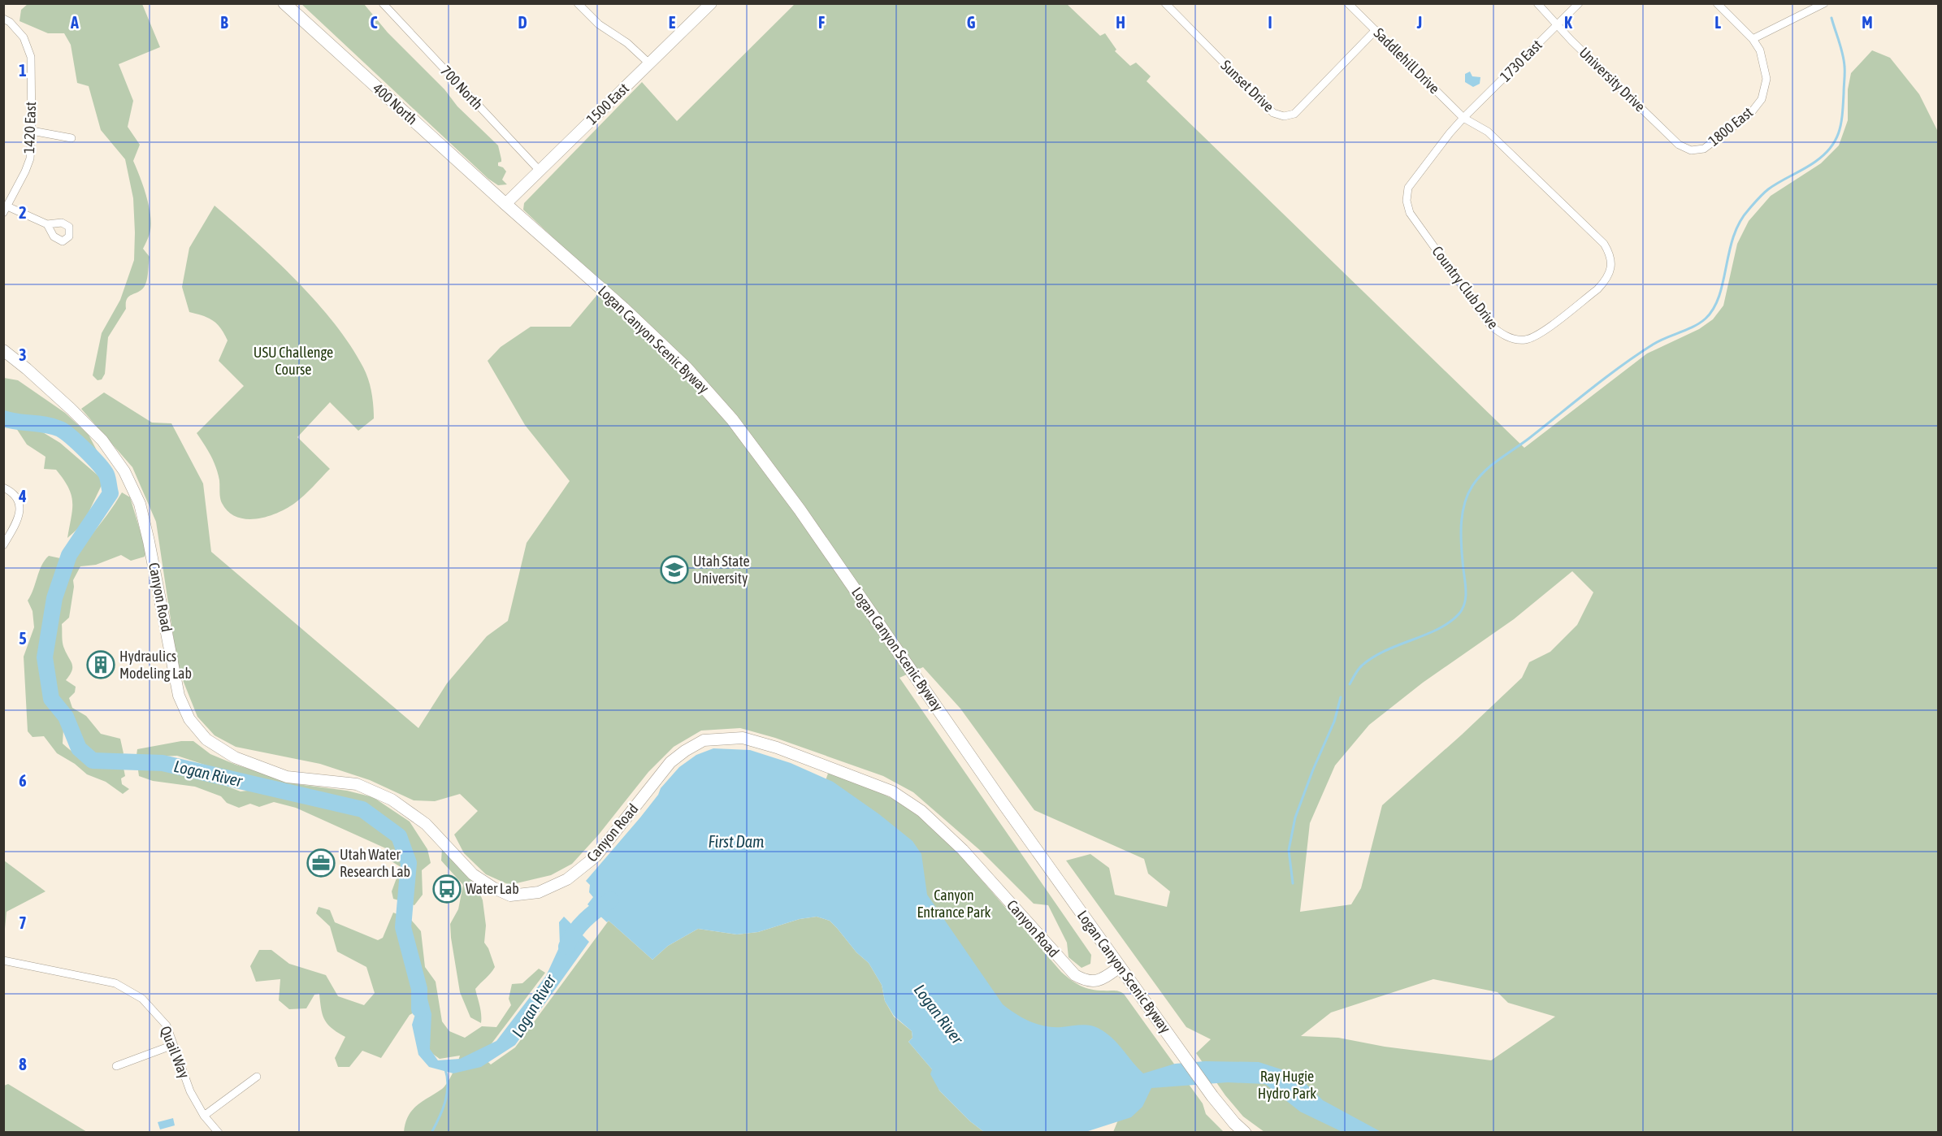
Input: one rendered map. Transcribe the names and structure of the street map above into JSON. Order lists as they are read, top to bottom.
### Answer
{
  "streets": {
    "main road": ["400 North", "Logan Canyon Scenic Byway"],
    "street": [
      "Saddlehill Drive",
      "1730 East",
      "University Drive",
      "Sunset Drive",
      "700 North",
      "1500 East",
      "1800 East",
      "1420 East",
      "Country Club Drive",
      "Canyon Road",
      "Quail Way"
    ]
  },
  "crossings": [
    ["Saddlehill Drive", "1730 East"],
    ["Saddlehill Drive", "Sunset Drive"],
    ["Saddlehill Drive", "Country Club Drive"],
    ["1730 East", "University Drive"],
    ["1730 East", "Country Club Drive"],
    ["University Drive", "1800 East"],
    ["700 North", "1500 East"],
    ["400 North", "1500 East"],
    ["400 North", "Logan Canyon Scenic Byway"],
    ["1500 East", "Logan Canyon Scenic Byway"],
    ["Logan Canyon Scenic Byway", "Canyon Road"]
  ],
  "water": ["Logan River", "First Dam"],
  "parks": ["USU Challenge Course", "Canyon Entrance Park", "Ray Hugie Hydro Park"],
  "places": {
    "school or university": ["Utah State University"],
    "building": ["Hydraulics Modeling Lab"],
    "office": ["Utah Water Research Lab"],
    "bus stop": ["Water Lab"]
  },
  "grid": {
    "columns": [
      "A",
      "B",
      "C",
      "D",
      "E",
      "F",
      "G",
      "H",
      "I",
      "J",
      "K",
      "L",
      "M"
    ],
    "rows": [
      "1",
      "2",
      "3",
      "4",
      "5",
      "6",
      "7",
      "8"
    ]
  }
}
